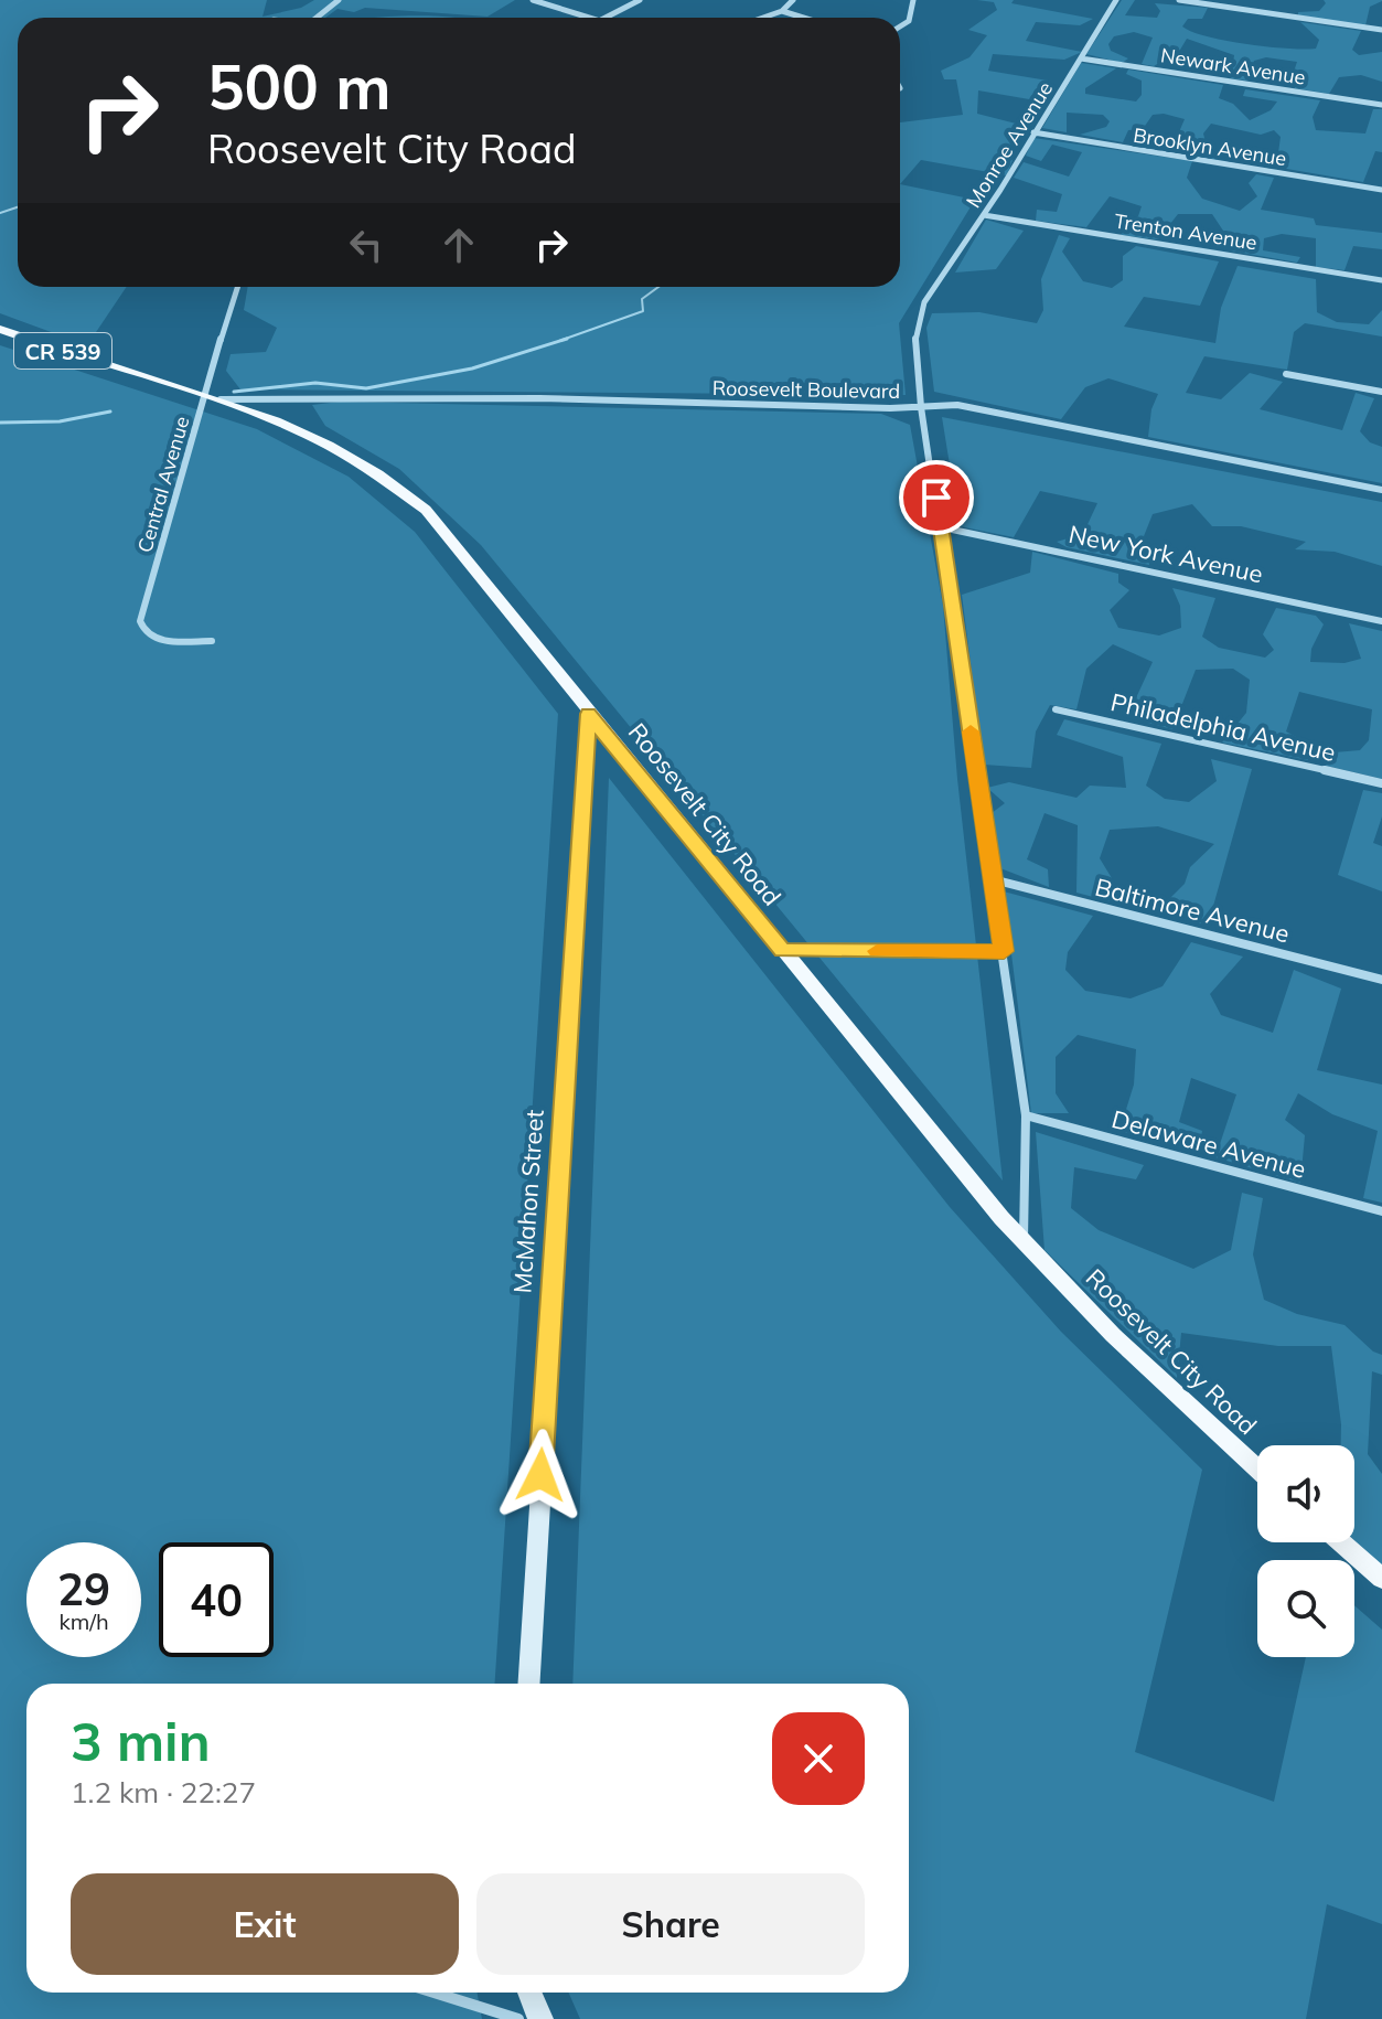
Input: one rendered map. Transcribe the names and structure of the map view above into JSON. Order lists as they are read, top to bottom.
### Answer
{
  "streets": {
    "main road": ["CR 539", "Roosevelt City Road"],
    "street": [
      "Newark Avenue",
      "Monroe Avenue",
      "Brooklyn Avenue",
      "Trenton Avenue",
      "Roosevelt Boulevard",
      "Central Avenue",
      "New York Avenue",
      "Philadelphia Avenue",
      "Baltimore Avenue",
      "Delaware Avenue",
      "McMahon Street"
    ]
  },
  "crossings": [
    ["Newark Avenue", "Monroe Avenue"],
    ["Monroe Avenue", "Brooklyn Avenue"],
    ["Monroe Avenue", "Trenton Avenue"],
    ["Monroe Avenue", "Roosevelt Boulevard"],
    ["Roosevelt Boulevard", "Central Avenue"],
    ["Roosevelt Boulevard", "Roosevelt City Road"],
    ["Central Avenue", "Roosevelt City Road"],
    ["Roosevelt City Road", "McMahon Street"]
  ],
  "page": {
    "turn": ["500 m", "Roosevelt City Road"],
    "speed": "29 km/h",
    "limit": "40",
    "heading": ["3 min", "1.2 km · 22:27"],
    "buttons": ["Exit", "Share"]
  }
}
